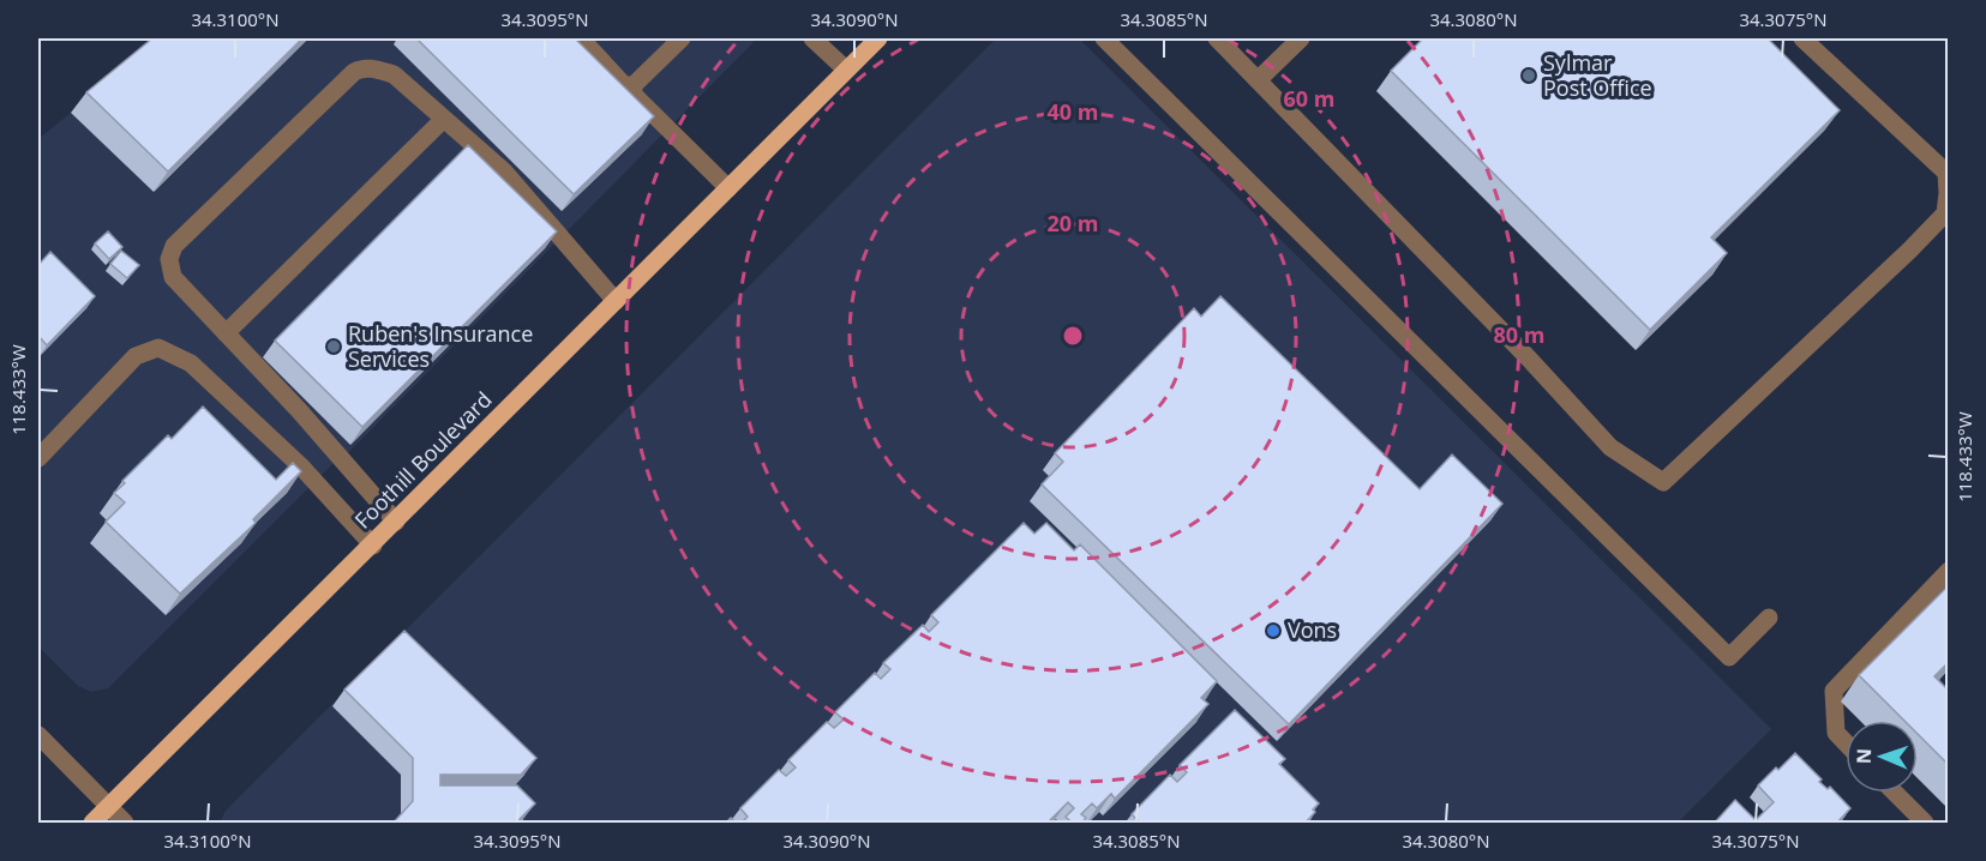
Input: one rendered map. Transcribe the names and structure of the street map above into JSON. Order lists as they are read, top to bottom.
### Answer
{
  "streets": {
    "main road": ["Foothill Boulevard"]
  },
  "places": ["Sylmar Post Office", "Ruben's Insurance Services", "Vons"],
  "north": "left",
  "coordinates": [
    "34.3100°N",
    "34.3095°N",
    "34.3090°N",
    "34.3085°N",
    "34.3080°N",
    "34.3075°N",
    "118.433°W"
  ],
  "rings": [
    "60 m",
    "40 m",
    "20 m",
    "80 m"
  ]
}
